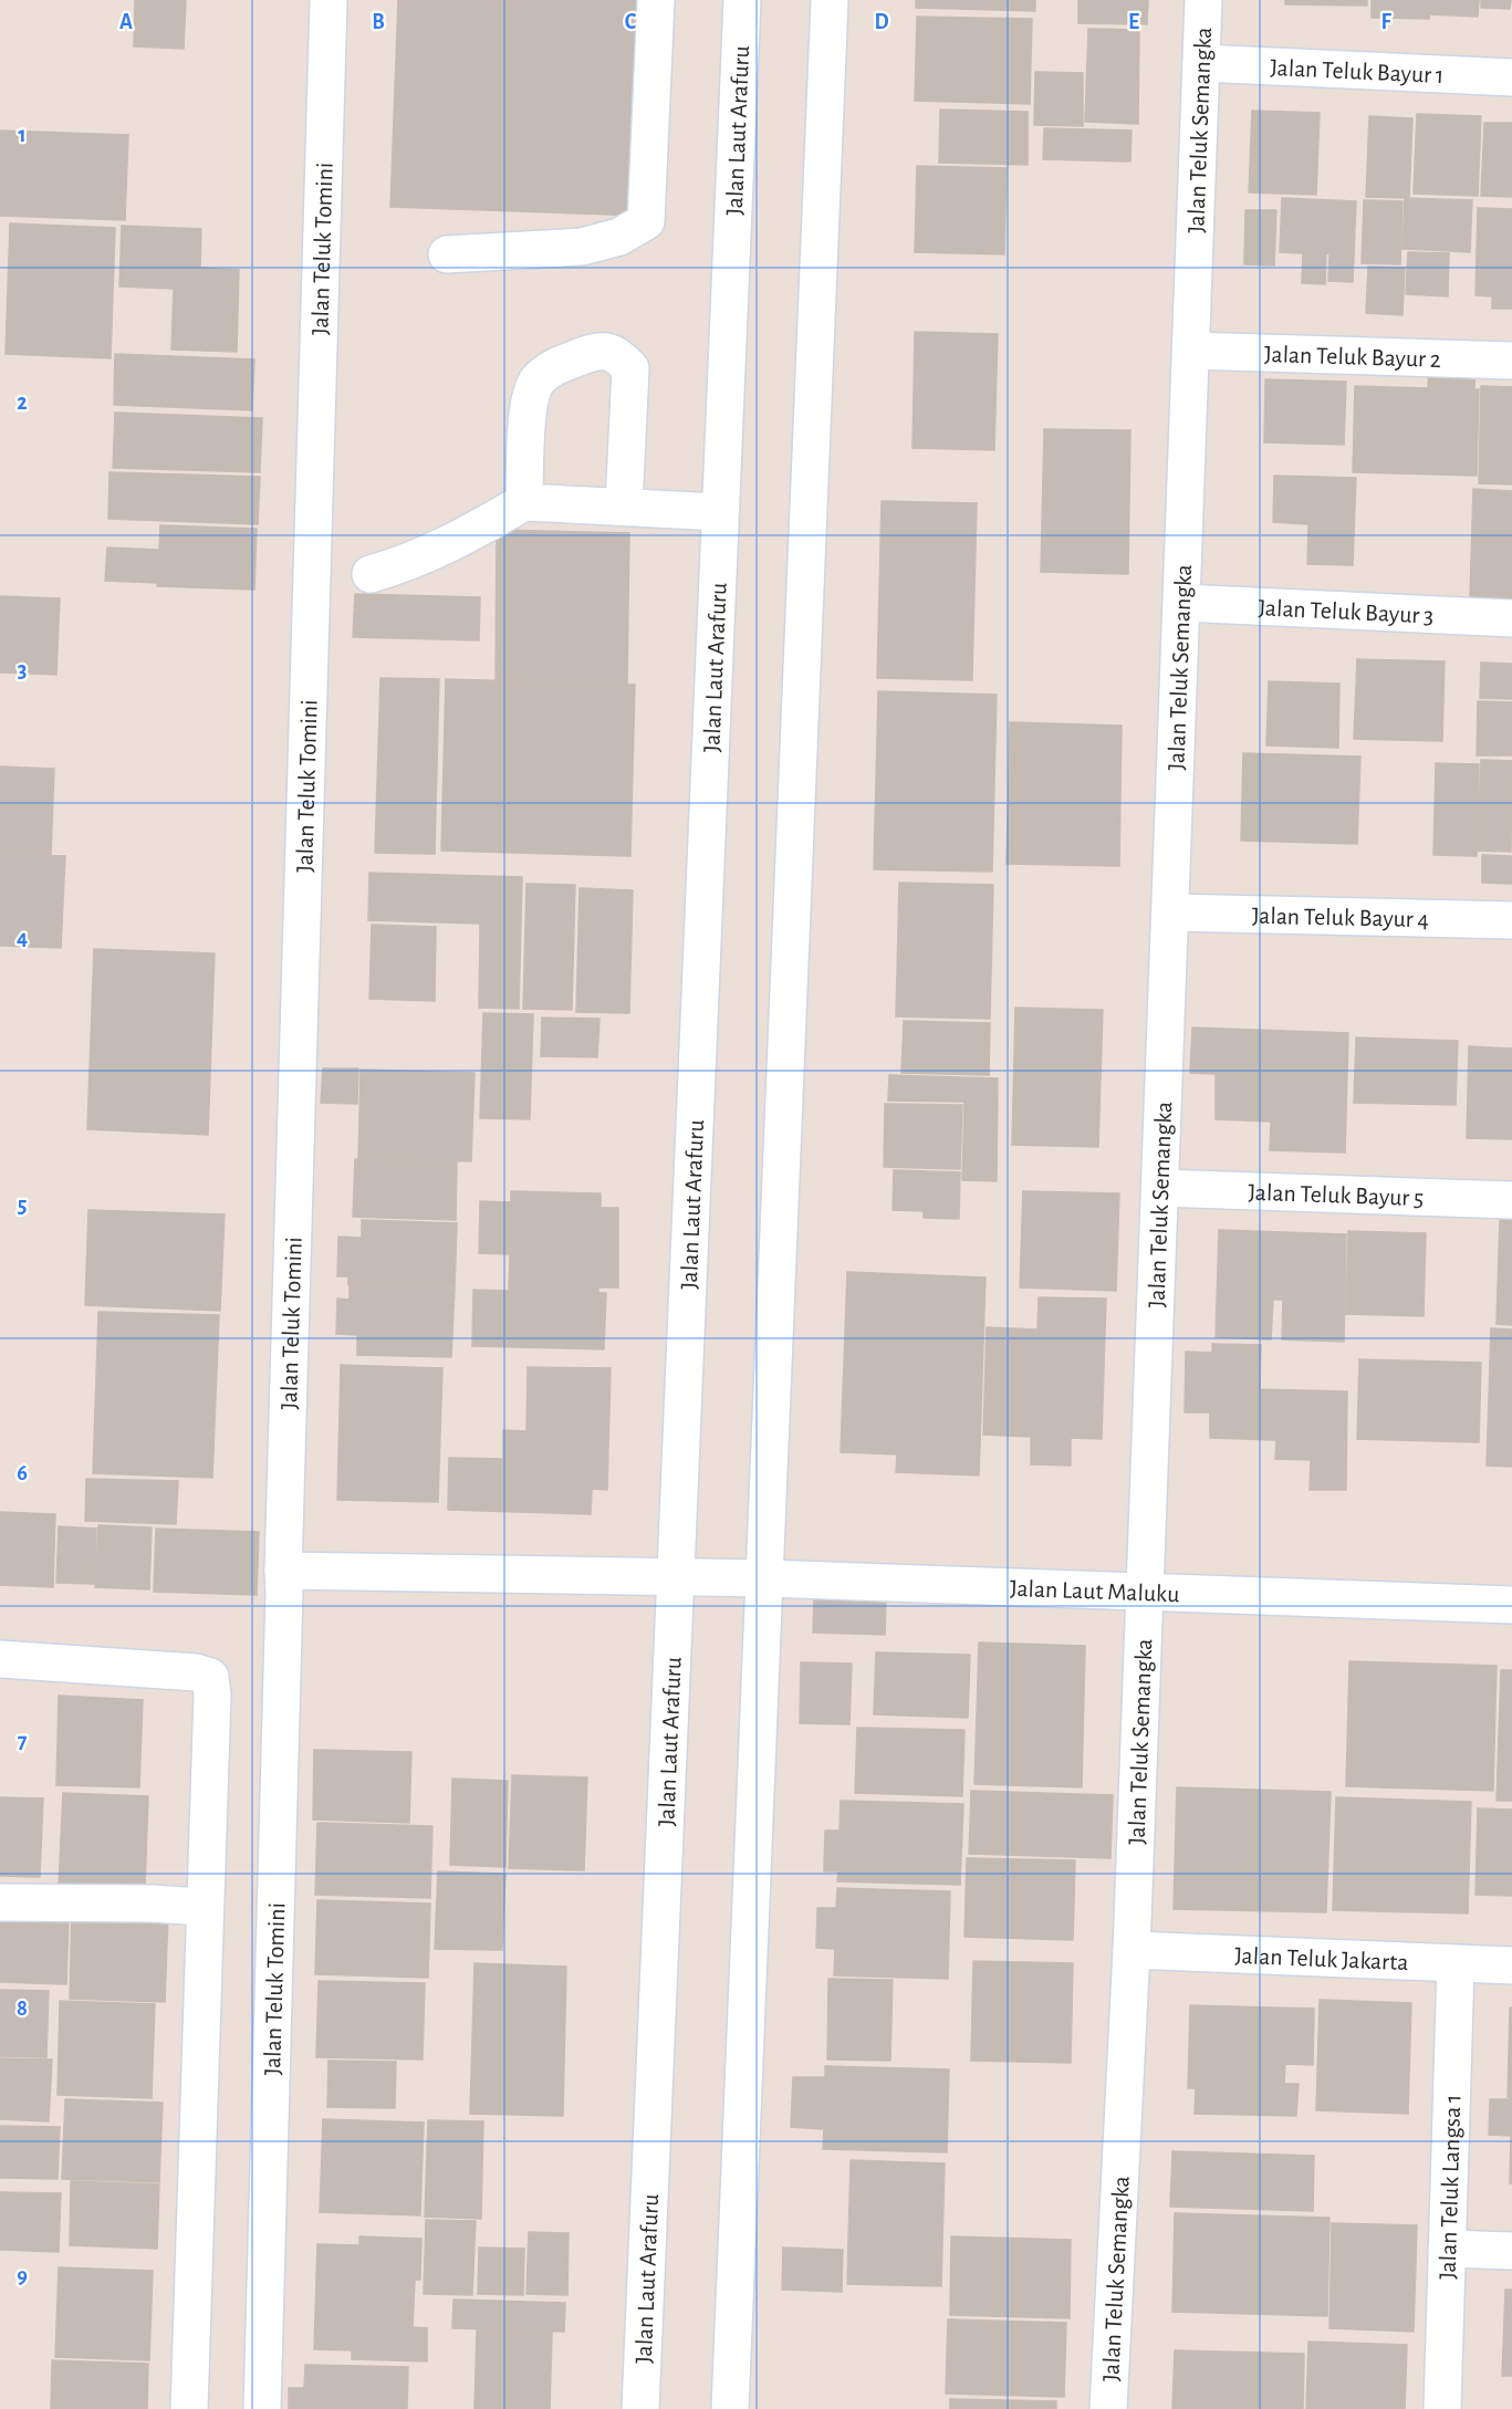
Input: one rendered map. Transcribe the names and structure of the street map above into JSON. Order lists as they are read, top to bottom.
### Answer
{
  "streets": {
    "street": [
      "Jalan Teluk Bayur 1",
      "Jalan Laut Arafuru",
      "Jalan Teluk Semangka",
      "Jalan Teluk Tomini",
      "Jalan Teluk Bayur 2",
      "Jalan Teluk Bayur 3",
      "Jalan Teluk Bayur 4",
      "Jalan Teluk Bayur 5",
      "Jalan Laut Maluku",
      "Jalan Teluk Jakarta",
      "Jalan Teluk Langsa 1"
    ]
  },
  "crossings": [
    ["Jalan Teluk Bayur 1", "Jalan Teluk Semangka"],
    ["Jalan Laut Arafuru", "Jalan Laut Maluku"],
    ["Jalan Teluk Semangka", "Jalan Teluk Bayur 2"],
    ["Jalan Teluk Semangka", "Jalan Teluk Bayur 3"],
    ["Jalan Teluk Semangka", "Jalan Teluk Bayur 4"],
    ["Jalan Teluk Semangka", "Jalan Teluk Bayur 5"],
    ["Jalan Teluk Semangka", "Jalan Laut Maluku"],
    ["Jalan Teluk Semangka", "Jalan Teluk Jakarta"],
    ["Jalan Teluk Jakarta", "Jalan Teluk Langsa 1"]
  ],
  "grid": {
    "columns": [
      "A",
      "B",
      "C",
      "D",
      "E",
      "F"
    ],
    "rows": [
      "1",
      "2",
      "3",
      "4",
      "5",
      "6",
      "7",
      "8",
      "9"
    ]
  }
}
